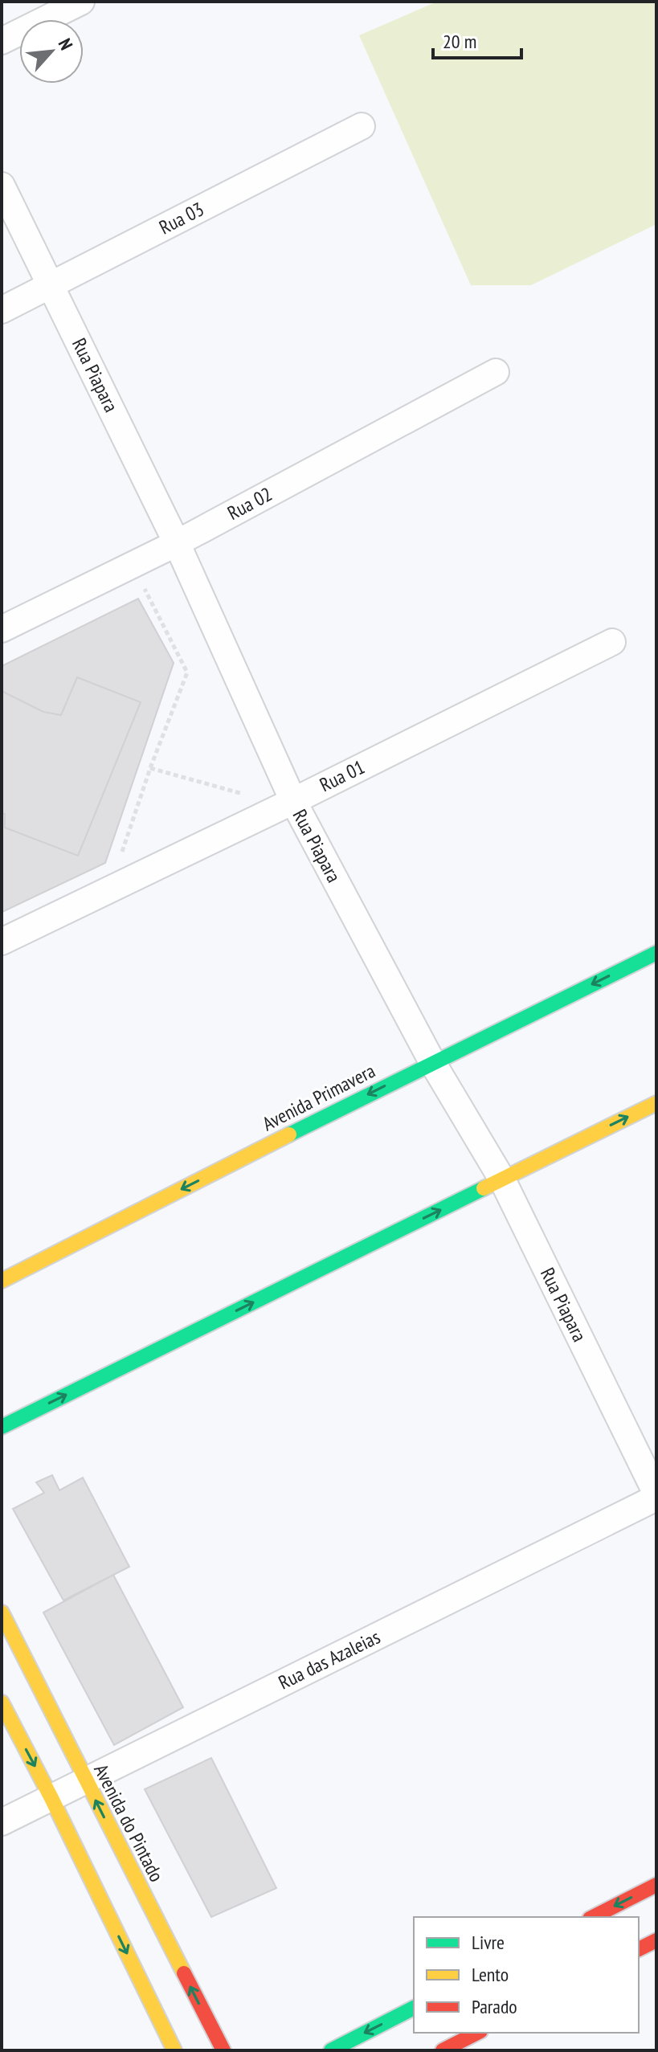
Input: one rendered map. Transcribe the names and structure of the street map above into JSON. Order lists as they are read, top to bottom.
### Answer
{
  "streets": {
    "street": [
      "Rua 03",
      "Rua Piapara",
      "Rua 02",
      "Rua 01",
      "Avenida Primavera",
      "Rua das Azaleias",
      "Avenida do Pintado"
    ]
  },
  "crossings": [
    ["Rua 03", "Rua Piapara"],
    ["Rua Piapara", "Rua 02"],
    ["Rua Piapara", "Rua 01"],
    ["Rua Piapara", "Avenida Primavera"],
    ["Rua Piapara", "Rua das Azaleias"],
    ["Rua das Azaleias", "Avenida do Pintado"]
  ],
  "one_way": ["Avenida Primavera"],
  "legend": ["Livre", "Lento", "Parado"],
  "scale_bar": "20 m",
  "north": "top right"
}
